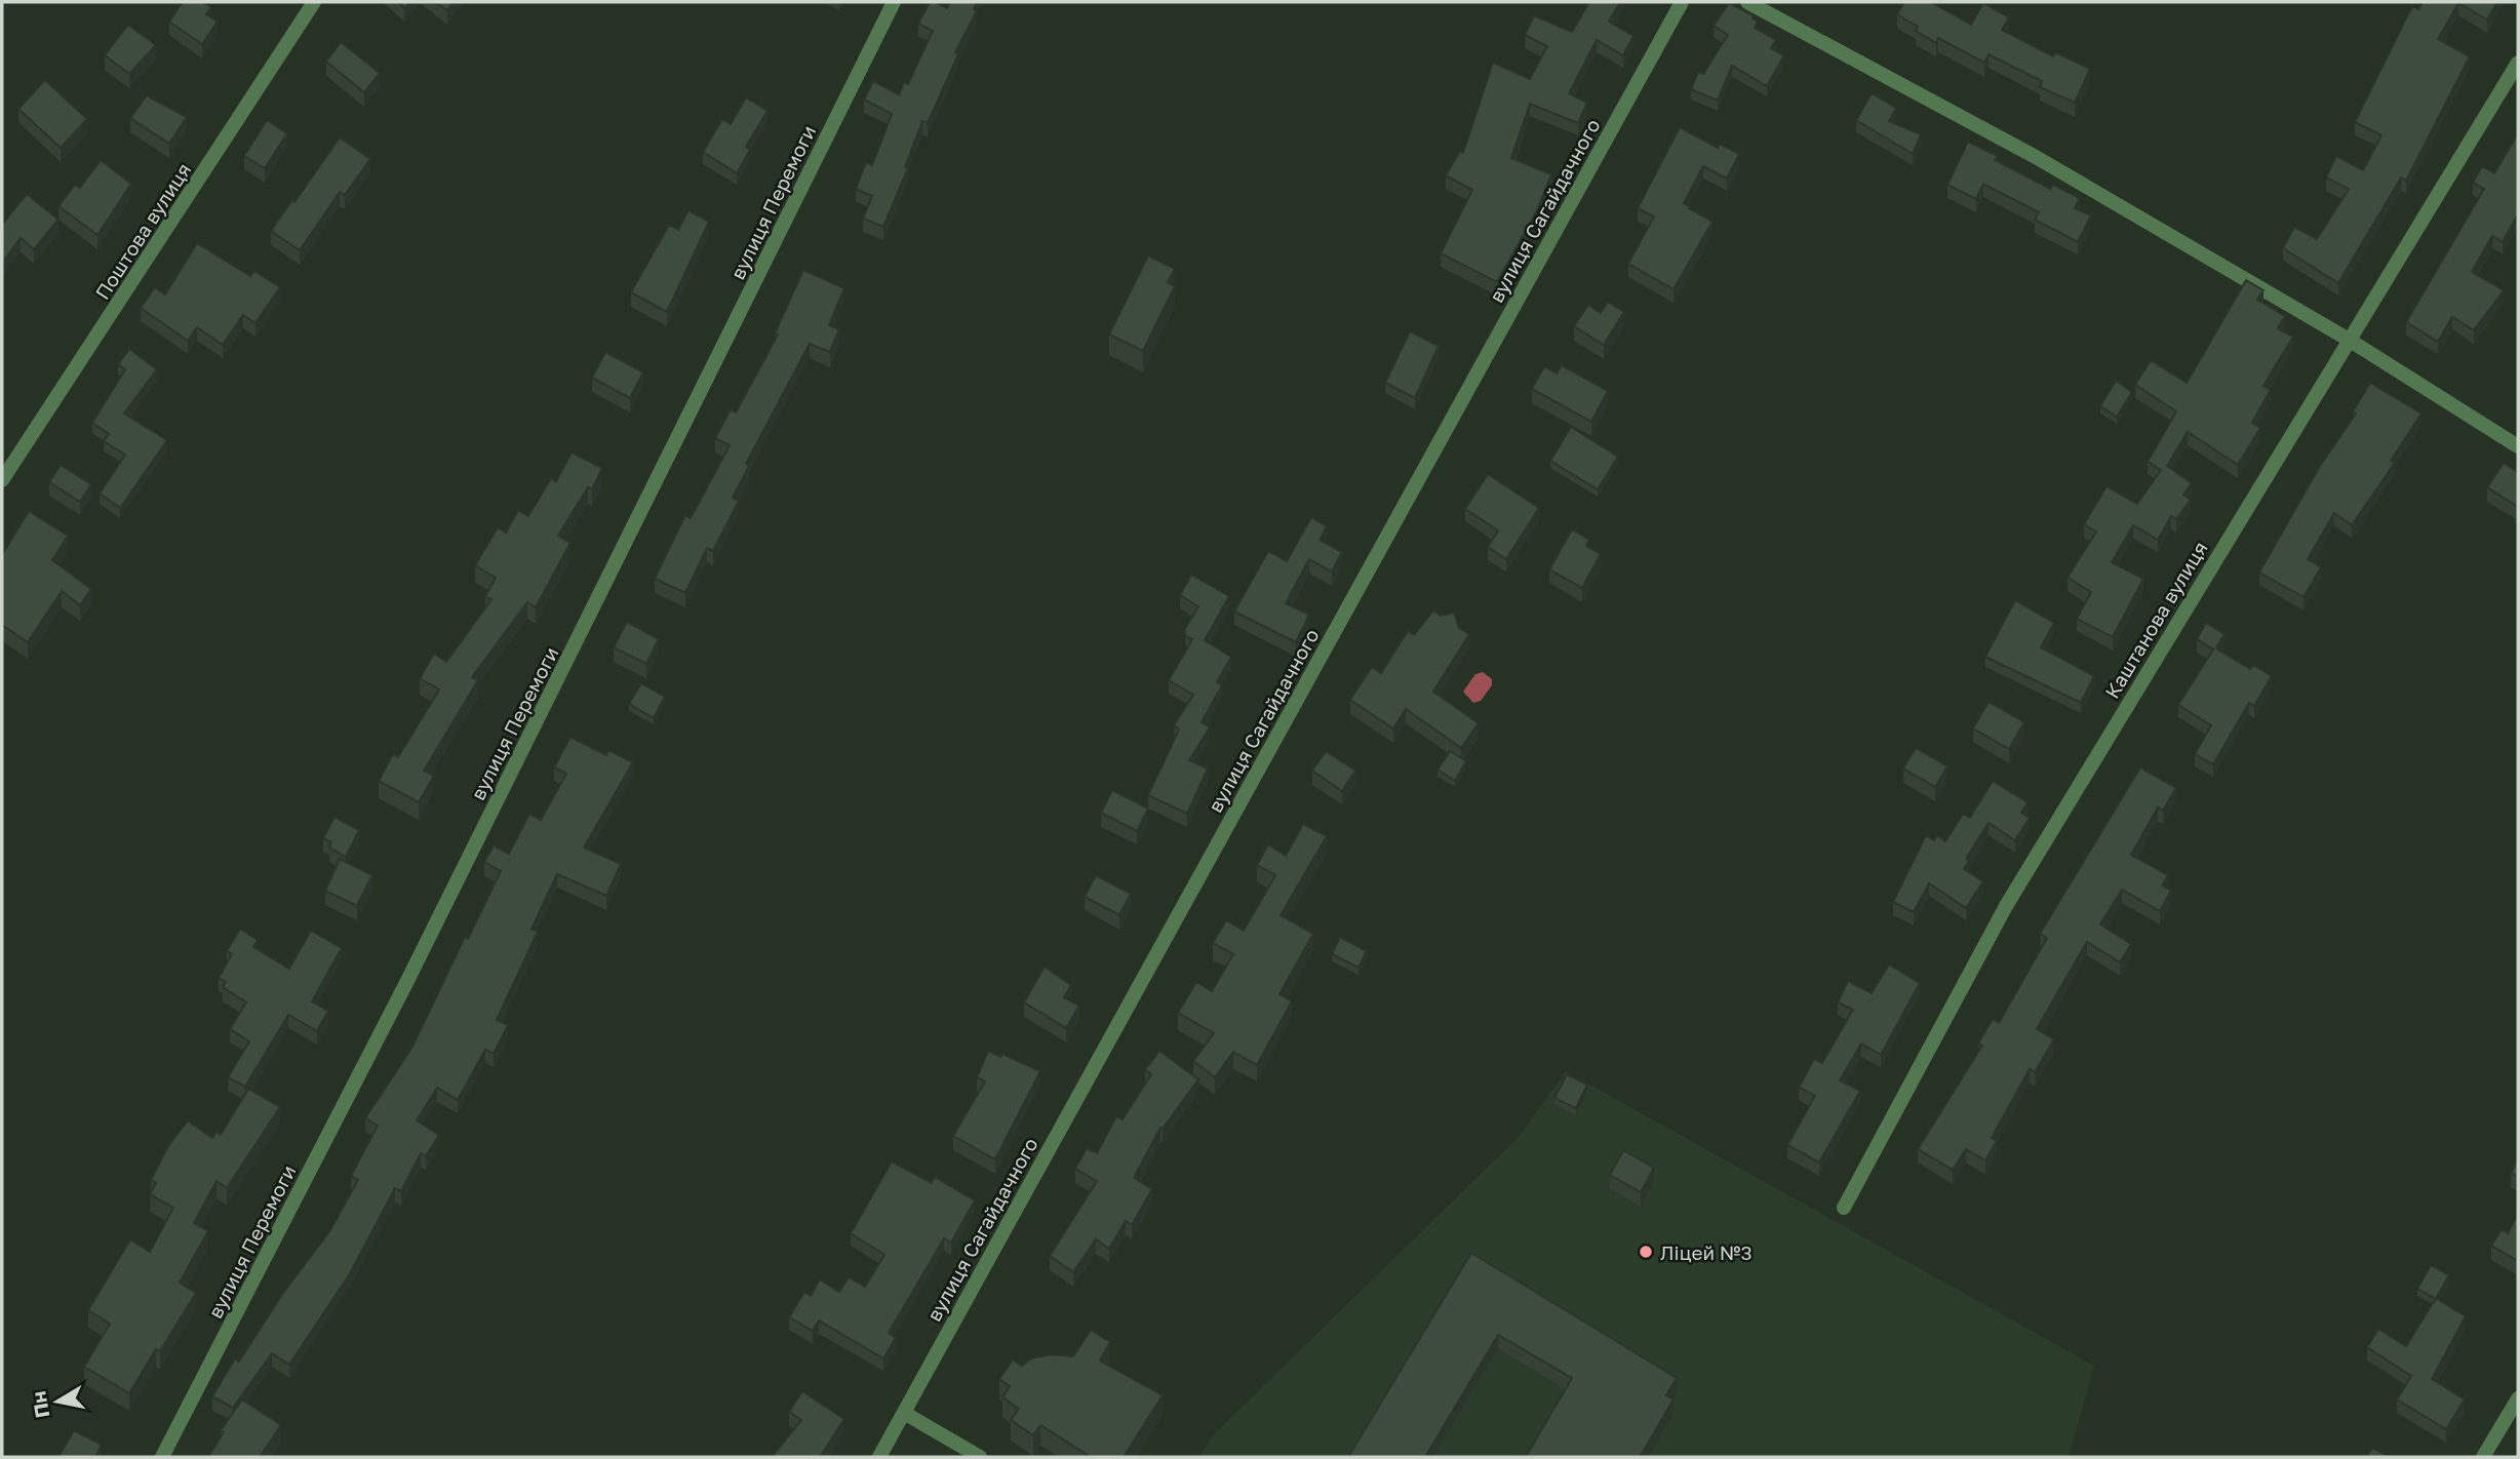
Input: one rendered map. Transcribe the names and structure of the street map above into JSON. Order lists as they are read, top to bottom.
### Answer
{
  "streets": {
    "street": [
      "вулиця Перемоги",
      "вулиця Сагайдачного",
      "Поштова вулиця",
      "Каштанова вулиця"
    ]
  },
  "places": ["Ліцей №3"],
  "north": "left"
}
